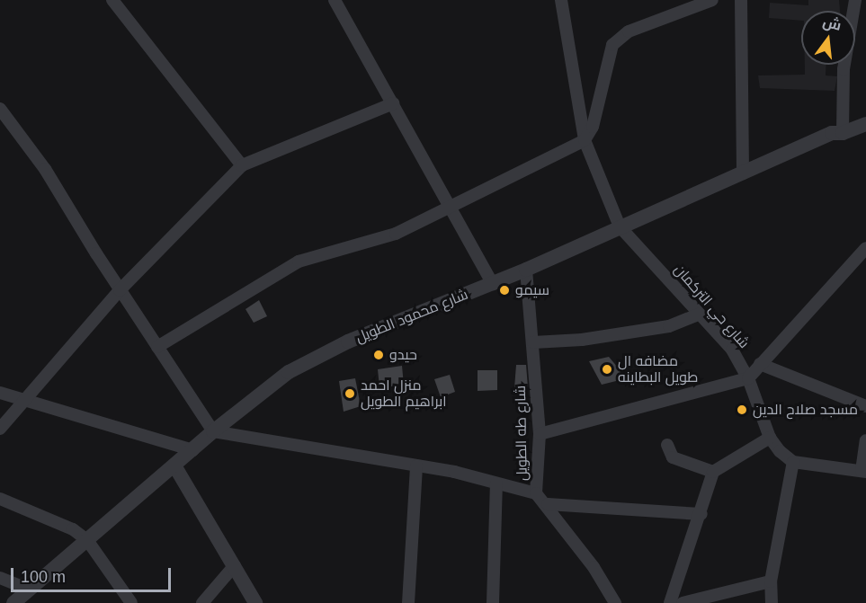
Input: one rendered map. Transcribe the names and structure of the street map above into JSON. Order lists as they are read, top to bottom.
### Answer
{
  "streets": {
    "street": ["شارع حي التركمان", "شارع محمود الطويل", "شارع طه الطويل"]
  },
  "crossings": [
    ["شارع حي التركمان", "شارع محمود الطويل"],
    ["شارع محمود الطويل", "شارع طه الطويل"]
  ],
  "places": [
    "سيمو",
    "حيدو",
    "مضافه ال طويل البطاينه",
    "منزل احمد ابراهيم الطويل",
    "مسجد صلاح الدين"
  ],
  "scale_bar": "100 m",
  "north": "top"
}
